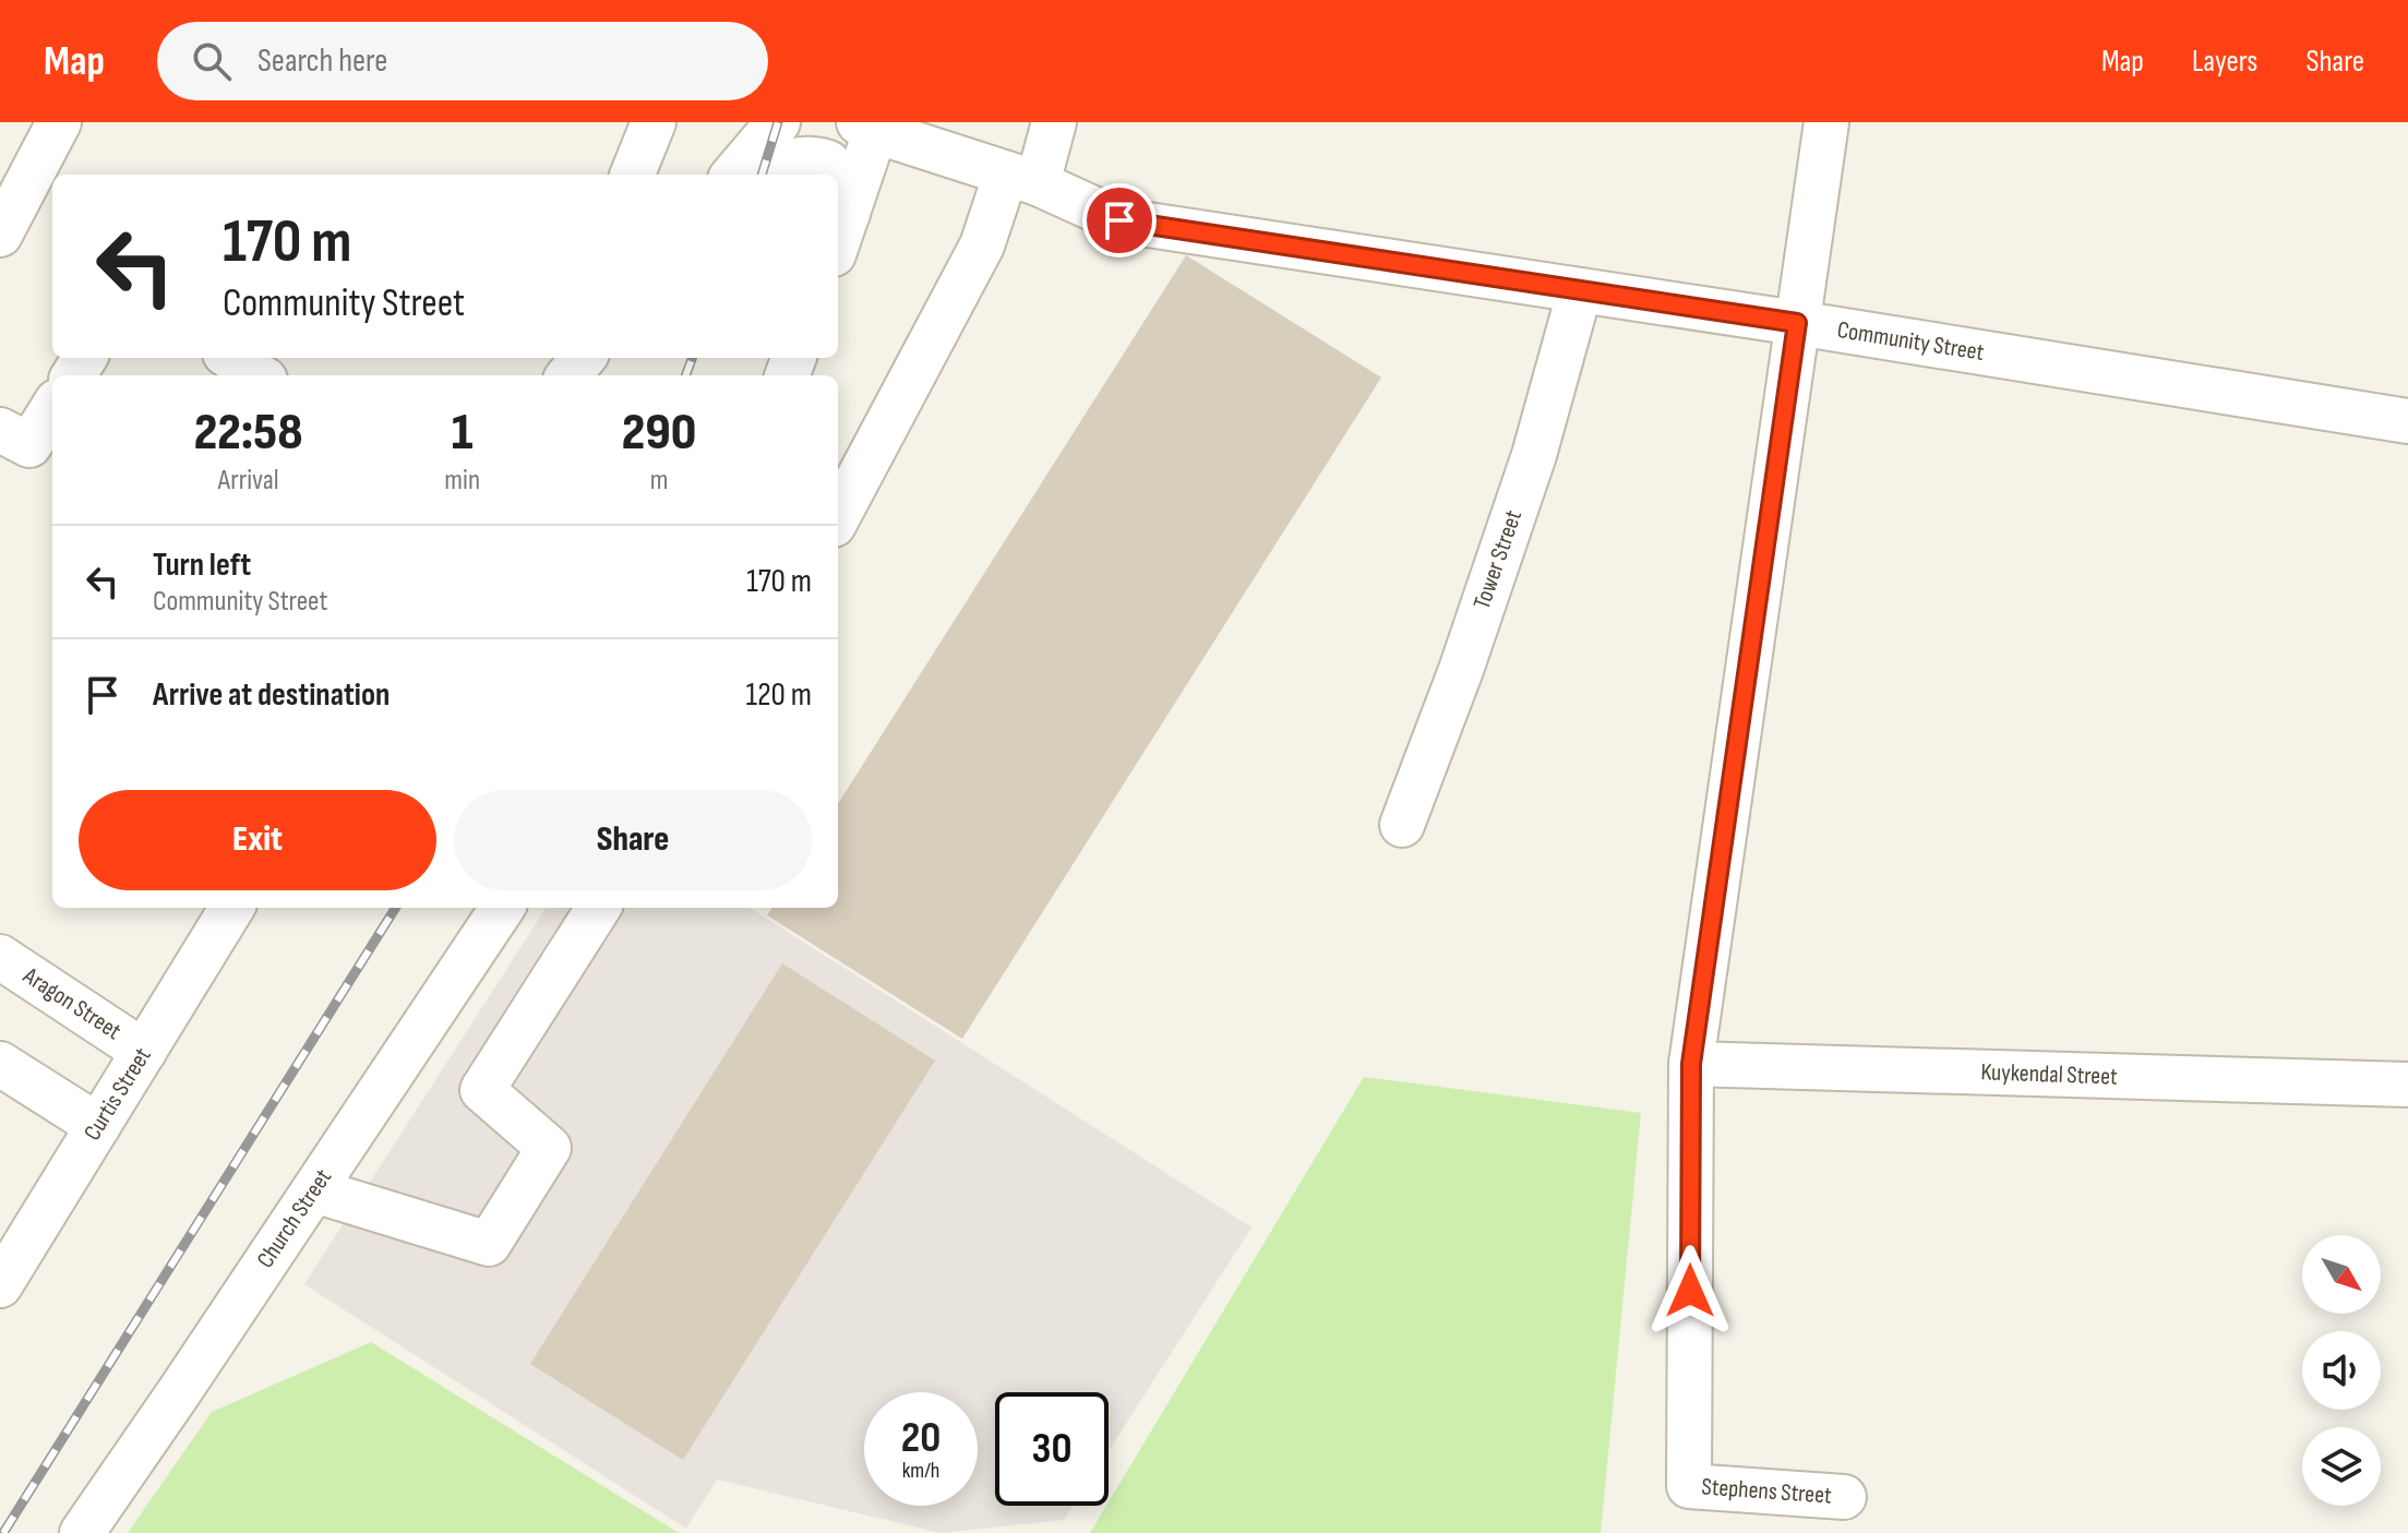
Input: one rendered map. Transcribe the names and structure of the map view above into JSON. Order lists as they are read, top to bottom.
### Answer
{
  "streets": {
    "street": [
      "Community Street",
      "Tower Street",
      "Aragon Street",
      "Kuykendal Street",
      "Curtis Street",
      "Church Street",
      "Stephens Street"
    ]
  },
  "crossings": [
    ["Community Street", "Tower Street"],
    ["Aragon Street", "Curtis Street"],
    ["Kuykendal Street", "Stephens Street"]
  ],
  "north": "bottom right",
  "page": {
    "header": "Map",
    "search": "Search here",
    "nav": ["Map", "Layers", "Share"],
    "turn": ["170 m", "Community Street"],
    "eta": [
      "22:58",
      "Arrival",
      "1",
      "min",
      "290",
      "m"
    ],
    "list": [
      {
        "name": "Turn left",
        "note": "Community Street",
        "value": "170 m"
      },
      {
        "name": "Arrive at destination",
        "value": "120 m"
      }
    ],
    "buttons": ["Exit", "Share"],
    "speed": "20 km/h",
    "limit": "30"
  }
}
